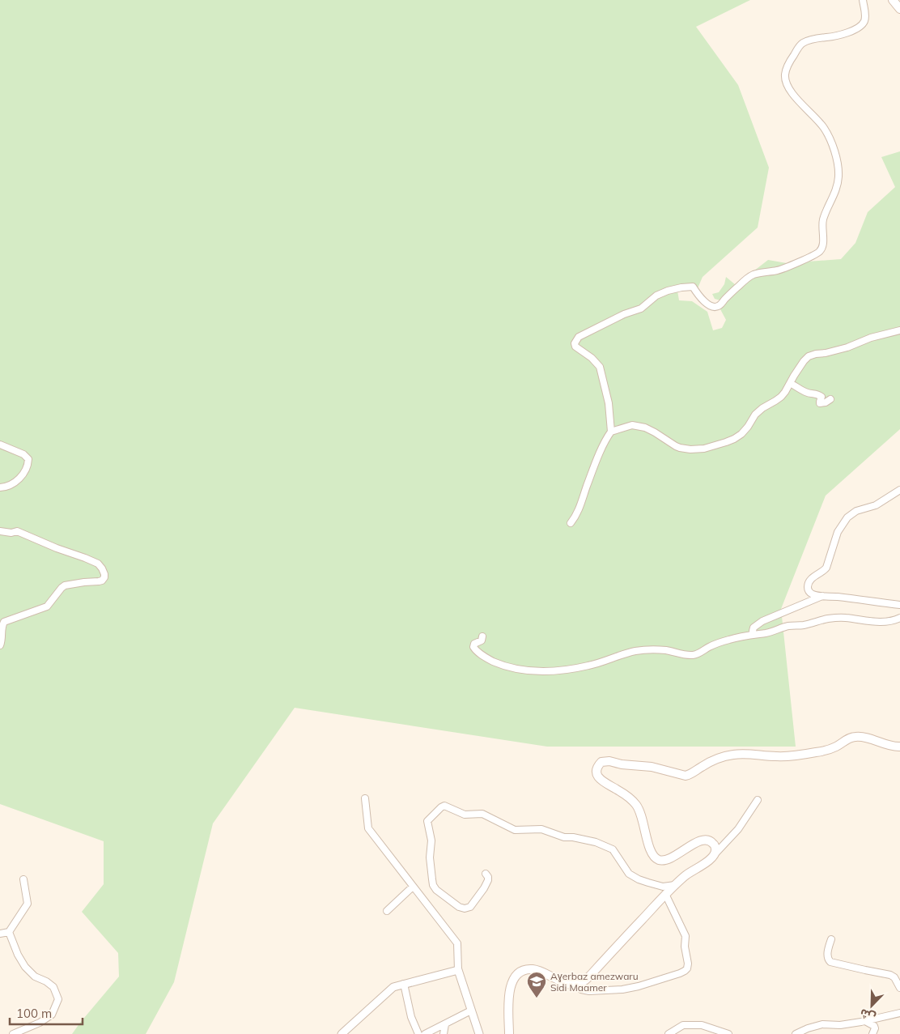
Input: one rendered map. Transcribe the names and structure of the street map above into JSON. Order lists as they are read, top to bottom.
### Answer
{
  "places": {
    "school or university": ["Aɣerbaz amezwaru Sidi Maamer"]
  },
  "scale_bar": "100 m",
  "north": "bottom left"
}
